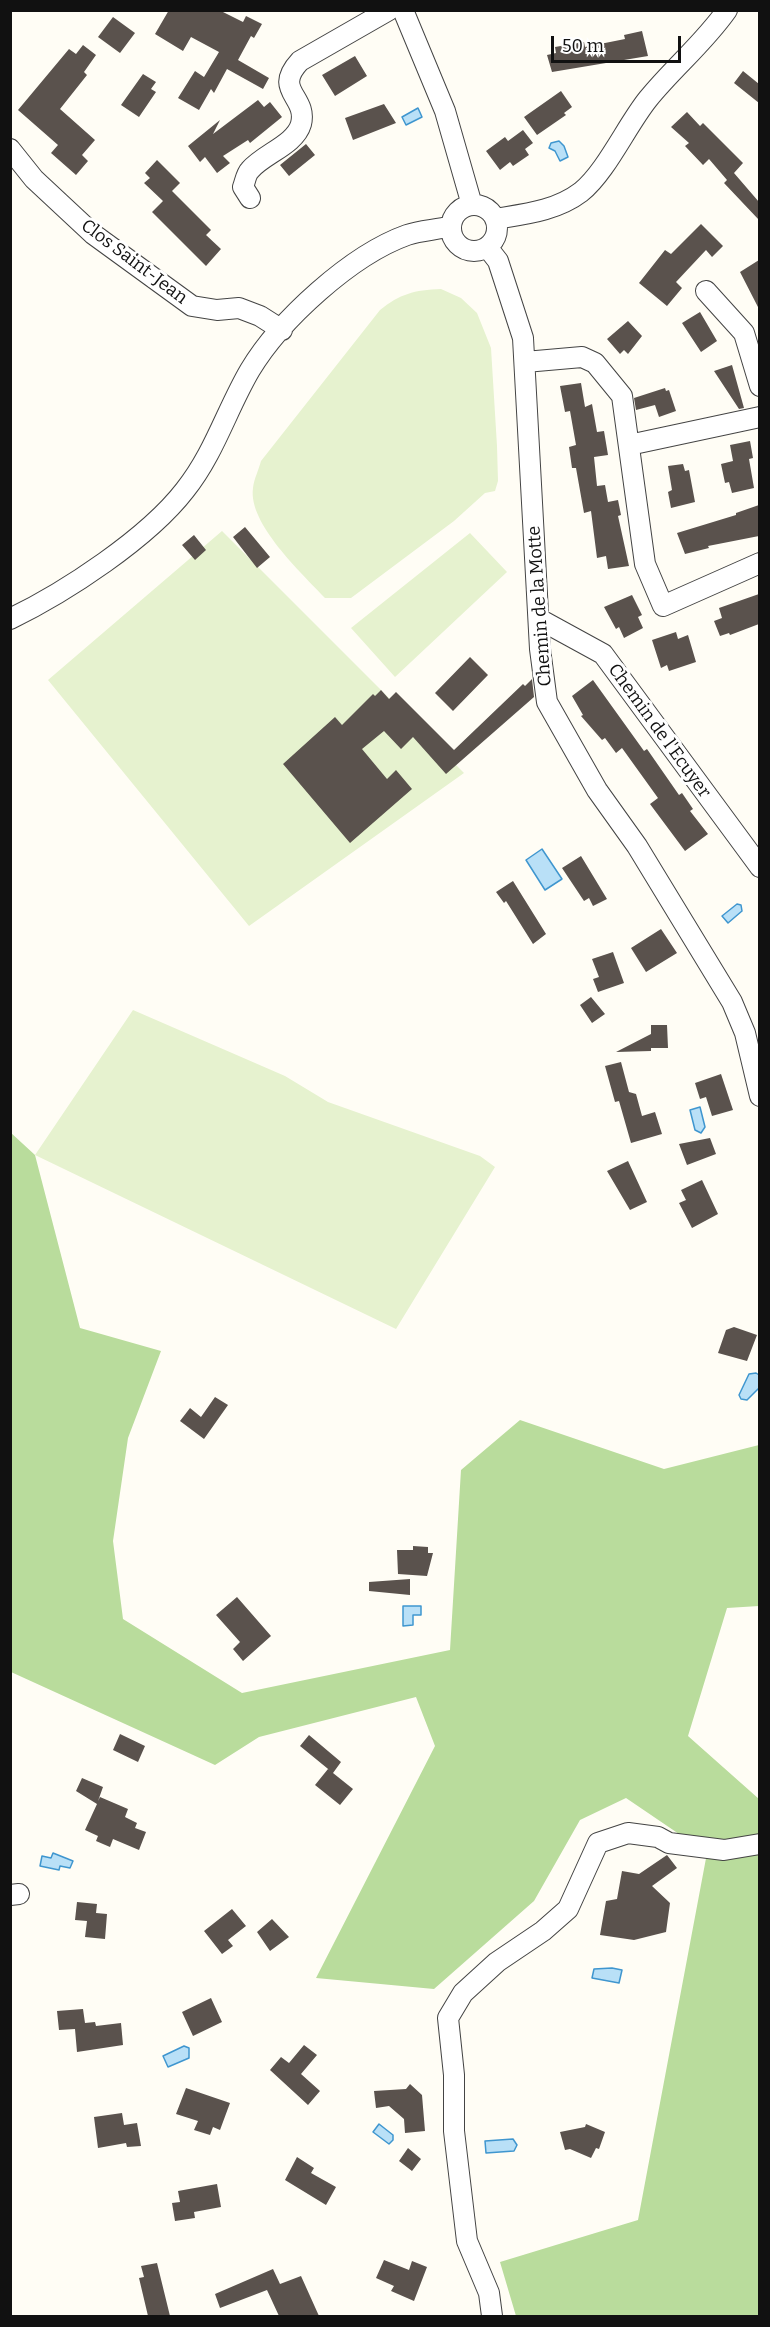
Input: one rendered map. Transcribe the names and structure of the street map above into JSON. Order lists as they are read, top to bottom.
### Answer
{
  "streets": {
    "street": ["Clos Saint-Jean", "Chemin de la Motte", "Chemin de l'Ecuyer"]
  },
  "crossings": [
    ["Chemin de la Motte", "Chemin de l'Ecuyer"]
  ],
  "scale_bar": "50 m"
}
